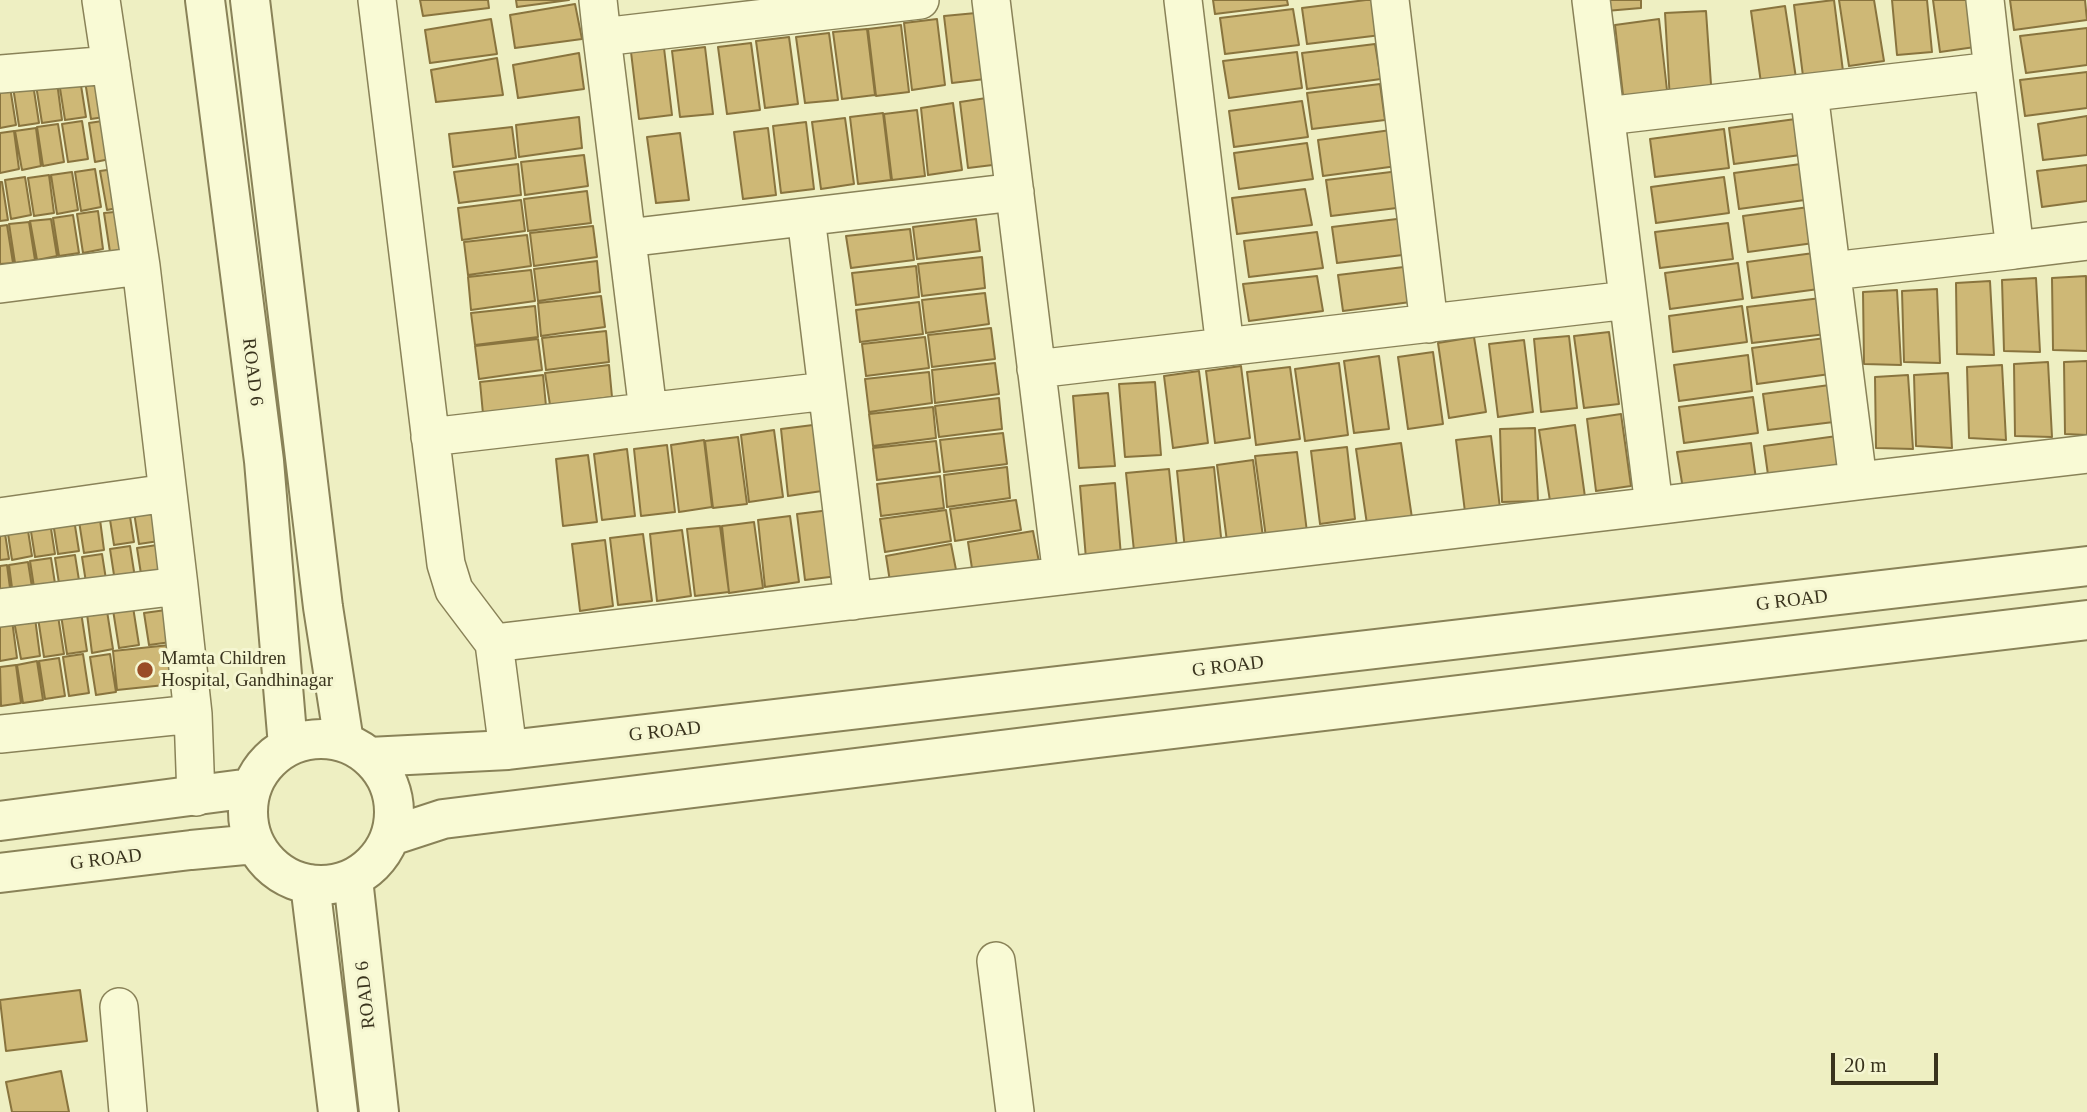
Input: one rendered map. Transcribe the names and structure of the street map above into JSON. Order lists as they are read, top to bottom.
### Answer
{
  "streets": {
    "street": ["ROAD 6", "G ROAD"]
  },
  "crossings": [
    ["ROAD 6", "G ROAD"]
  ],
  "places": ["Mamta Children Hospital, Gandhinagar"],
  "scale_bar": "20 m"
}
